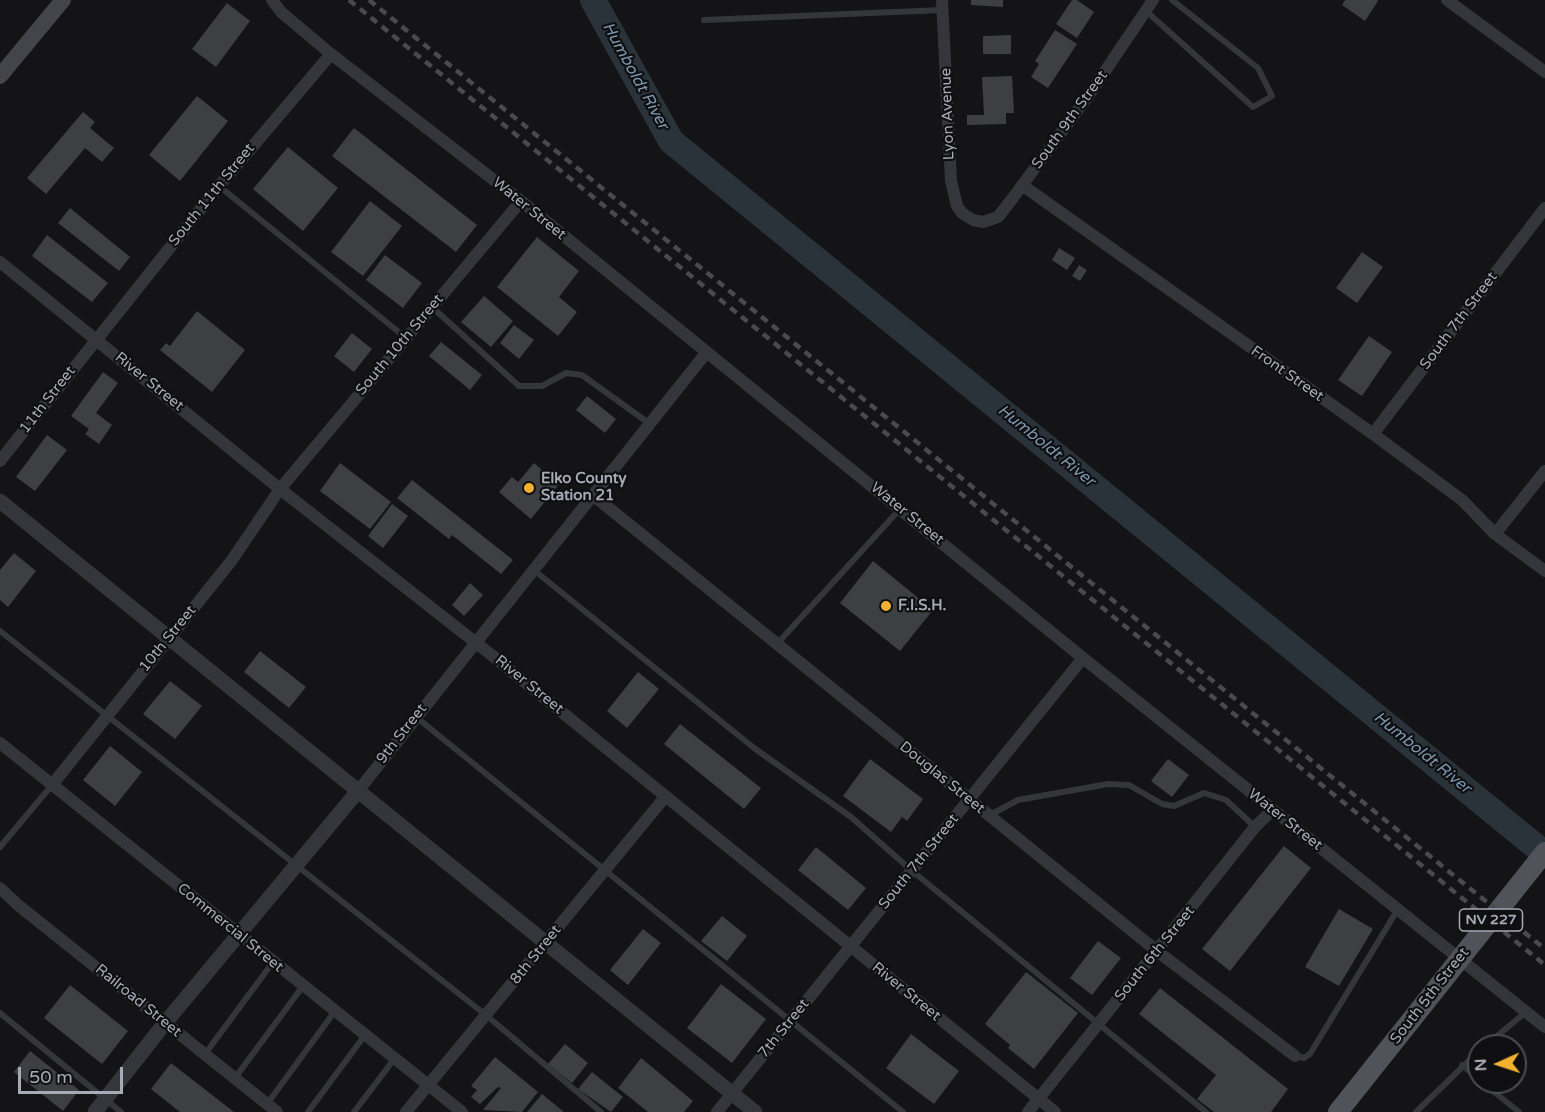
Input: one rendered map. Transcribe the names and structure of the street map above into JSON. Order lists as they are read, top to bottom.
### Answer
{
  "streets": {
    "main road": ["NV 227", "South 5th Street"],
    "street": [
      "Lyon Avenue",
      "South 9th Street",
      "South 11th Street",
      "Water Street",
      "South 7th Street",
      "South 10th Street",
      "Front Street",
      "River Street",
      "11th Street",
      "10th Street",
      "9th Street",
      "Douglas Street",
      "Commercial Street",
      "South 6th Street",
      "8th Street",
      "Railroad Street",
      "7th Street"
    ]
  },
  "crossings": [
    ["Lyon Avenue", "South 9th Street"],
    ["South 9th Street", "Front Street"],
    ["South 11th Street", "Water Street"],
    ["South 11th Street", "River Street"],
    ["South 11th Street", "11th Street"],
    ["Water Street", "South 7th Street"],
    ["Water Street", "South 10th Street"],
    ["Water Street", "9th Street"],
    ["Water Street", "South 6th Street"],
    ["South 7th Street", "Front Street"],
    ["South 7th Street", "River Street"],
    ["South 7th Street", "Douglas Street"],
    ["South 7th Street", "7th Street"],
    ["South 10th Street", "River Street"],
    ["South 10th Street", "10th Street"],
    ["River Street", "11th Street"],
    ["River Street", "10th Street"],
    ["River Street", "9th Street"],
    ["River Street", "South 6th Street"],
    ["River Street", "8th Street"],
    ["River Street", "7th Street"],
    ["10th Street", "Commercial Street"],
    ["9th Street", "Douglas Street"],
    ["9th Street", "Commercial Street"],
    ["9th Street", "Railroad Street"],
    ["Douglas Street", "South 6th Street"],
    ["Commercial Street", "8th Street"]
  ],
  "water": ["Humboldt River"],
  "places": ["Elko County Station 21", "F.I.S.H."],
  "scale_bar": "50 m",
  "north": "left"
}
